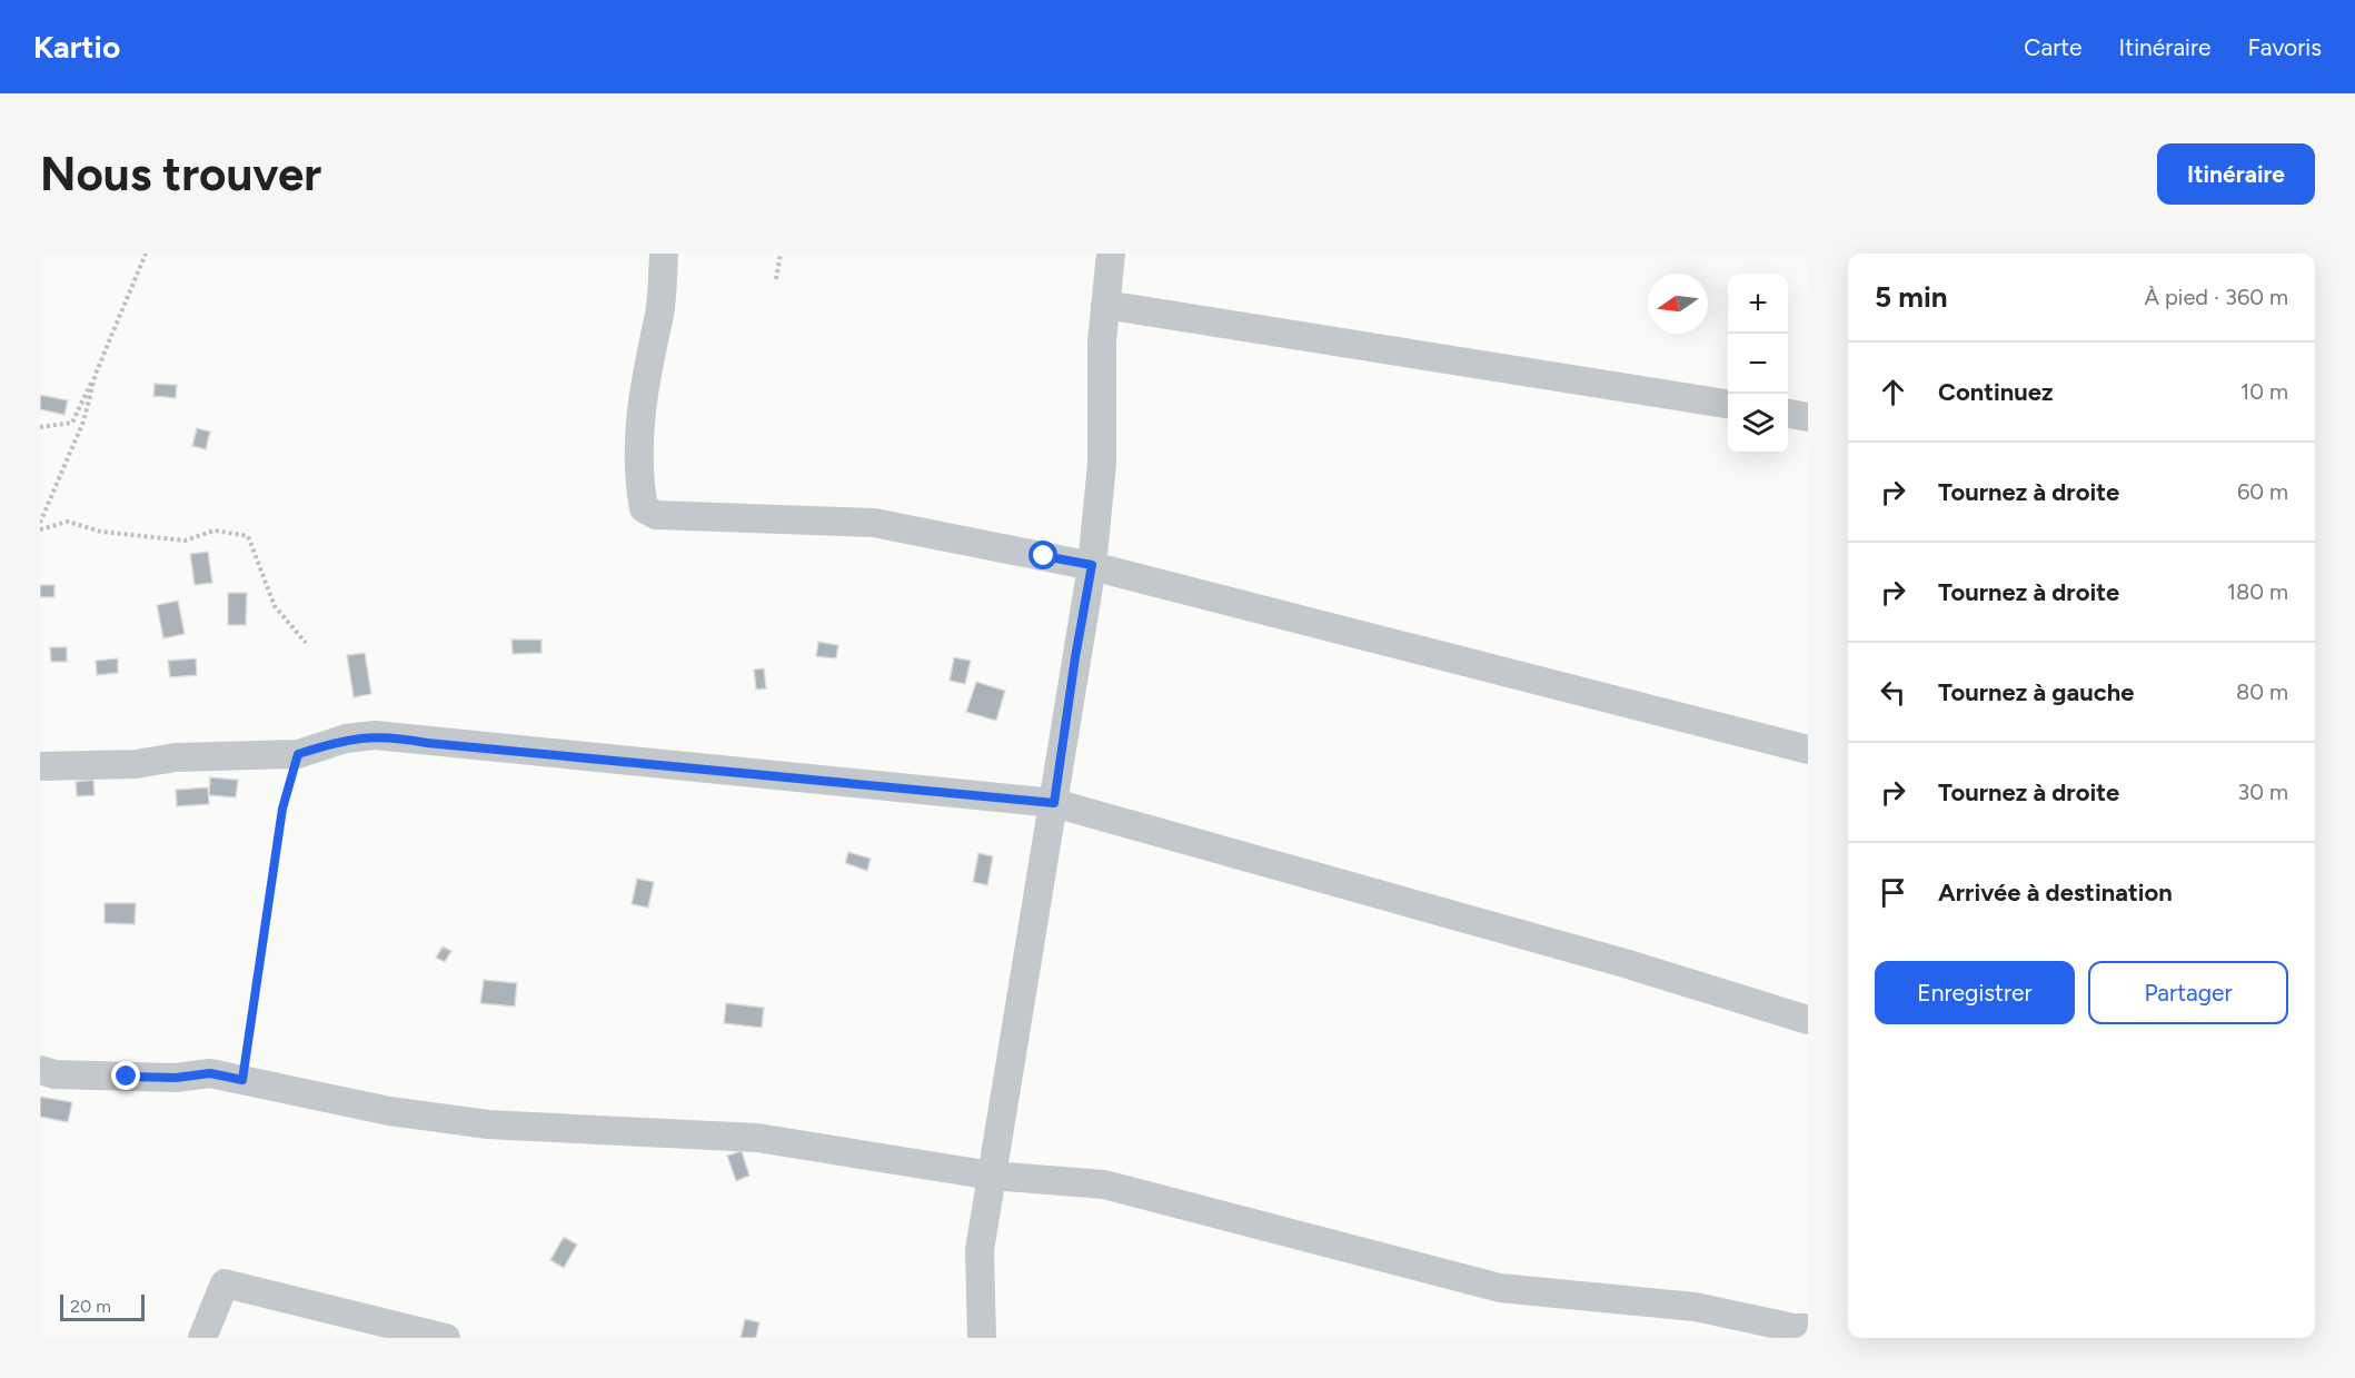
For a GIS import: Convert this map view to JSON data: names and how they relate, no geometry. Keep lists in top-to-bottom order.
{
  "scale_bar": "20 m",
  "north": "left",
  "page": {
    "header": "Kartio",
    "nav": ["Carte", "Itinéraire", "Favoris"],
    "buttons": [
      "Itinéraire",
      ["Enregistrer", "Partager"]
    ],
    "title": "Nous trouver",
    "heading": ["5 min", "À pied · 360 m"],
    "map_buttons": ["+", "−"],
    "list": [
      ["Continuez", "10 m"],
      ["Tournez à droite", "60 m"],
      ["Tournez à droite", "180 m"],
      ["Tournez à gauche", "80 m"],
      ["Tournez à droite", "30 m"],
      "Arrivée à destination"
    ],
    "scale": "20 m"
  }
}
